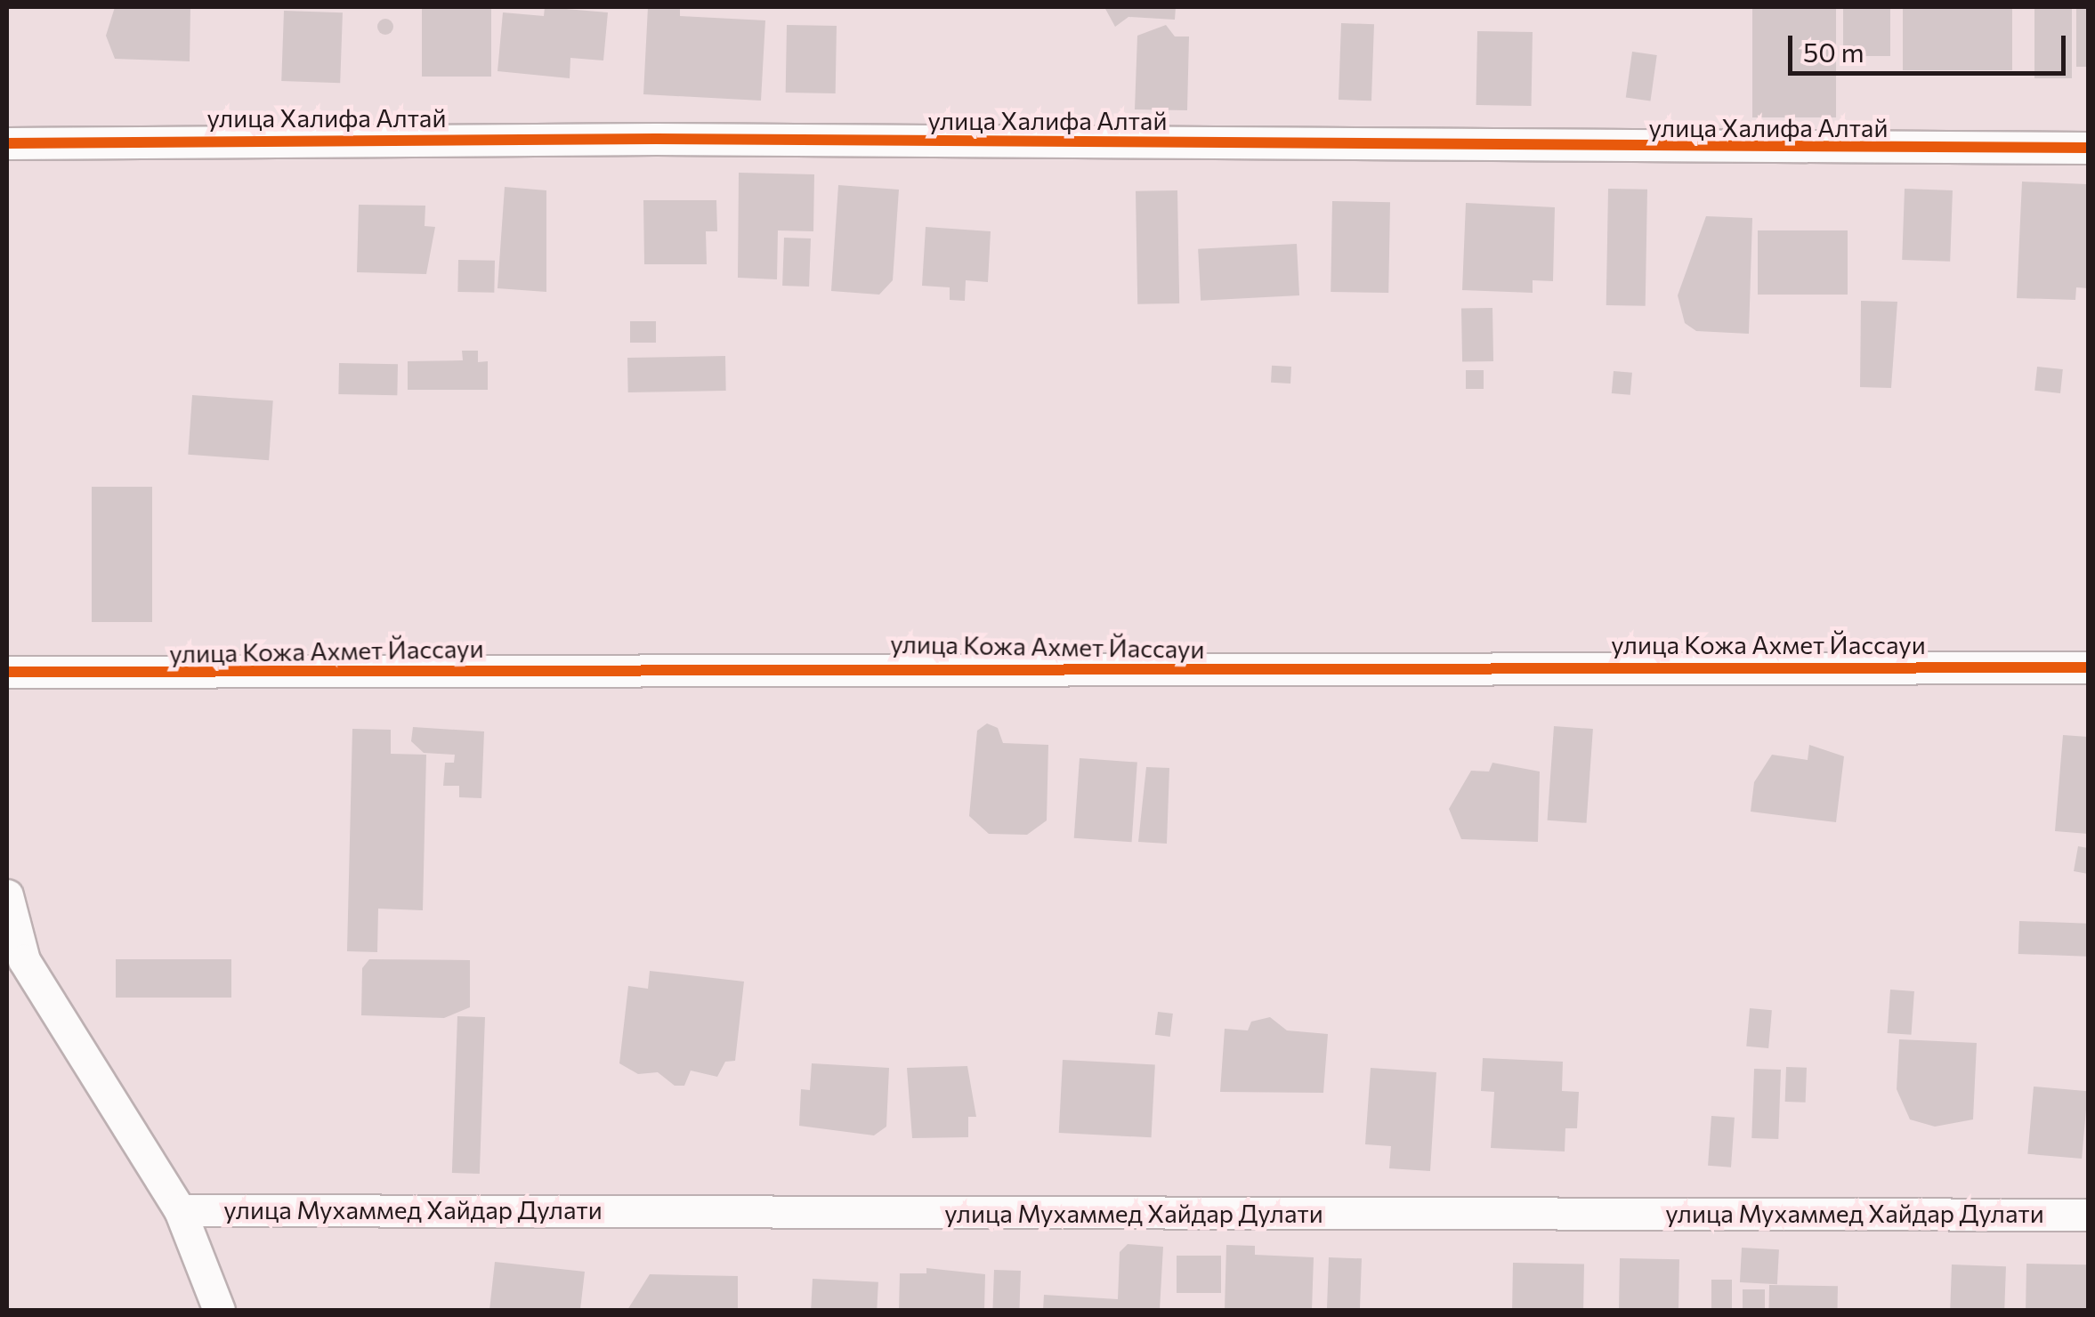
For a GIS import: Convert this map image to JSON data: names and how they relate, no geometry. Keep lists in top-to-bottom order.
{
  "streets": {
    "street": ["улица Халифа Алтай", "улица Кожа Ахмет Йассауи", "улица Мухаммед Хайдар Дулати"]
  },
  "scale_bar": "50 m"
}
